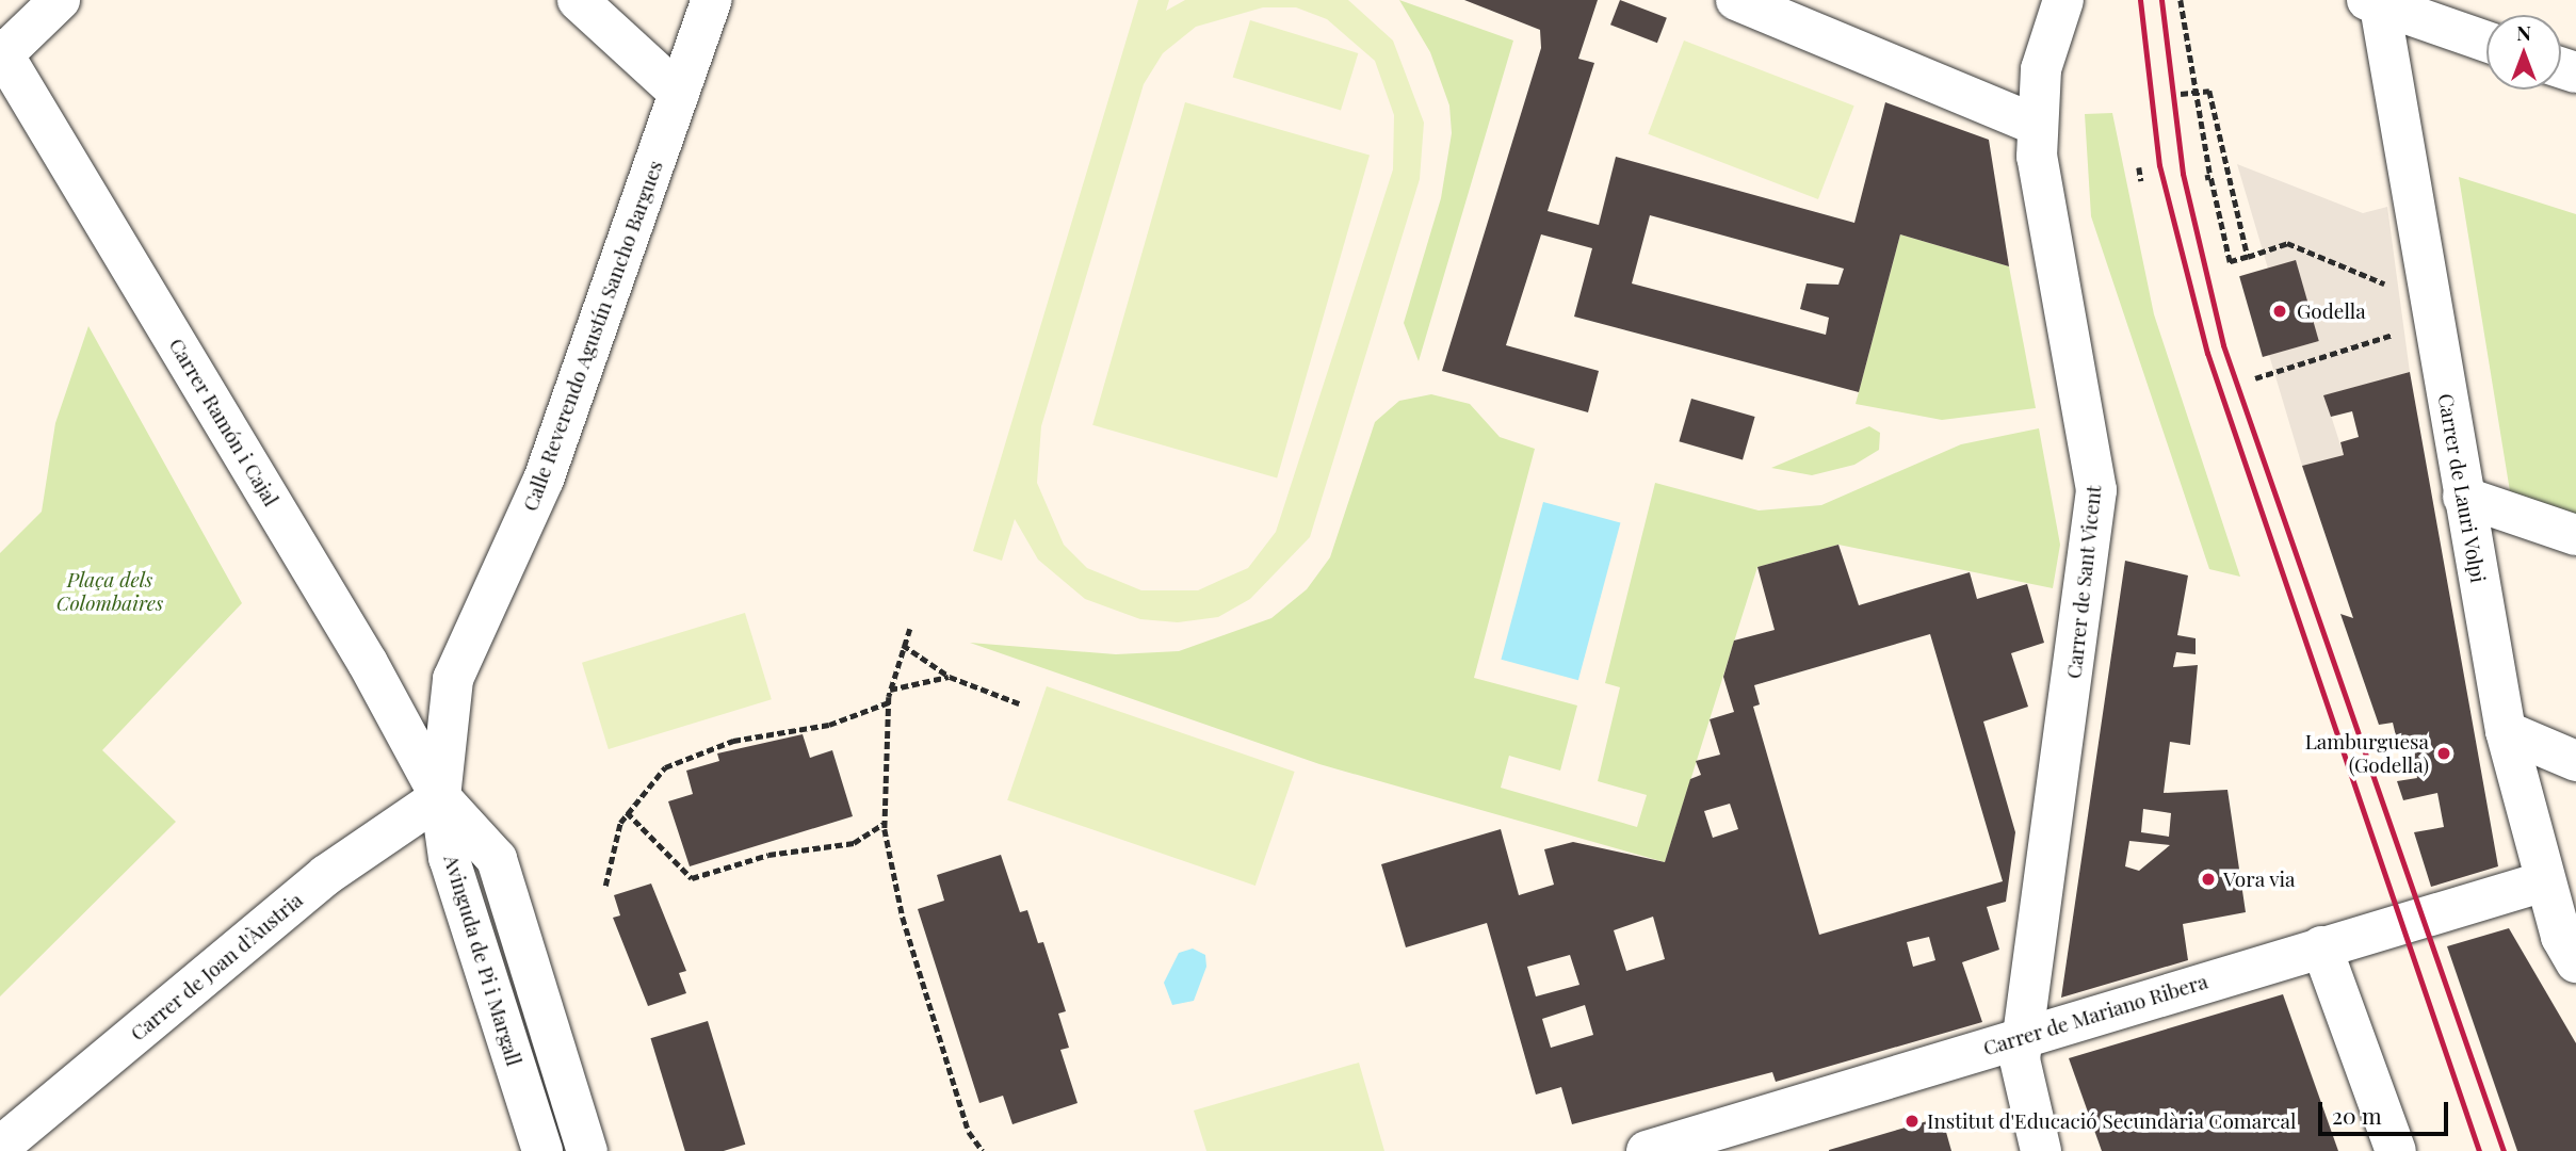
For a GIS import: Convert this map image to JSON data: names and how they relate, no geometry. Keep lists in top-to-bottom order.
{
  "streets": {
    "street": [
      "Calle Reverendo Agustín Sancho Bargues",
      "Carrer Ramón i Cajal",
      "Carrer de Lauri Volpi",
      "Carrer de Sant Vicent",
      "Avinguda de Pi i Margall",
      "Carrer de Joan d'Àustria",
      "Carrer de Mariano Ribera"
    ]
  },
  "crossings": [
    ["Calle Reverendo Agustín Sancho Bargues", "Carrer Ramón i Cajal"],
    ["Calle Reverendo Agustín Sancho Bargues", "Avinguda de Pi i Margall"],
    ["Calle Reverendo Agustín Sancho Bargues", "Carrer de Joan d'Àustria"],
    ["Carrer Ramón i Cajal", "Avinguda de Pi i Margall"],
    ["Carrer Ramón i Cajal", "Carrer de Joan d'Àustria"],
    ["Carrer de Lauri Volpi", "Carrer de Mariano Ribera"],
    ["Carrer de Sant Vicent", "Carrer de Mariano Ribera"],
    ["Avinguda de Pi i Margall", "Carrer de Joan d'Àustria"]
  ],
  "parks": ["Plaça dels Colombaires"],
  "places": [
    "Godella",
    "Lamburguesa (Godella)",
    "Vora via",
    "Institut d'Educació Secundària Comarcal"
  ],
  "scale_bar": "20 m",
  "north": "top"
}
